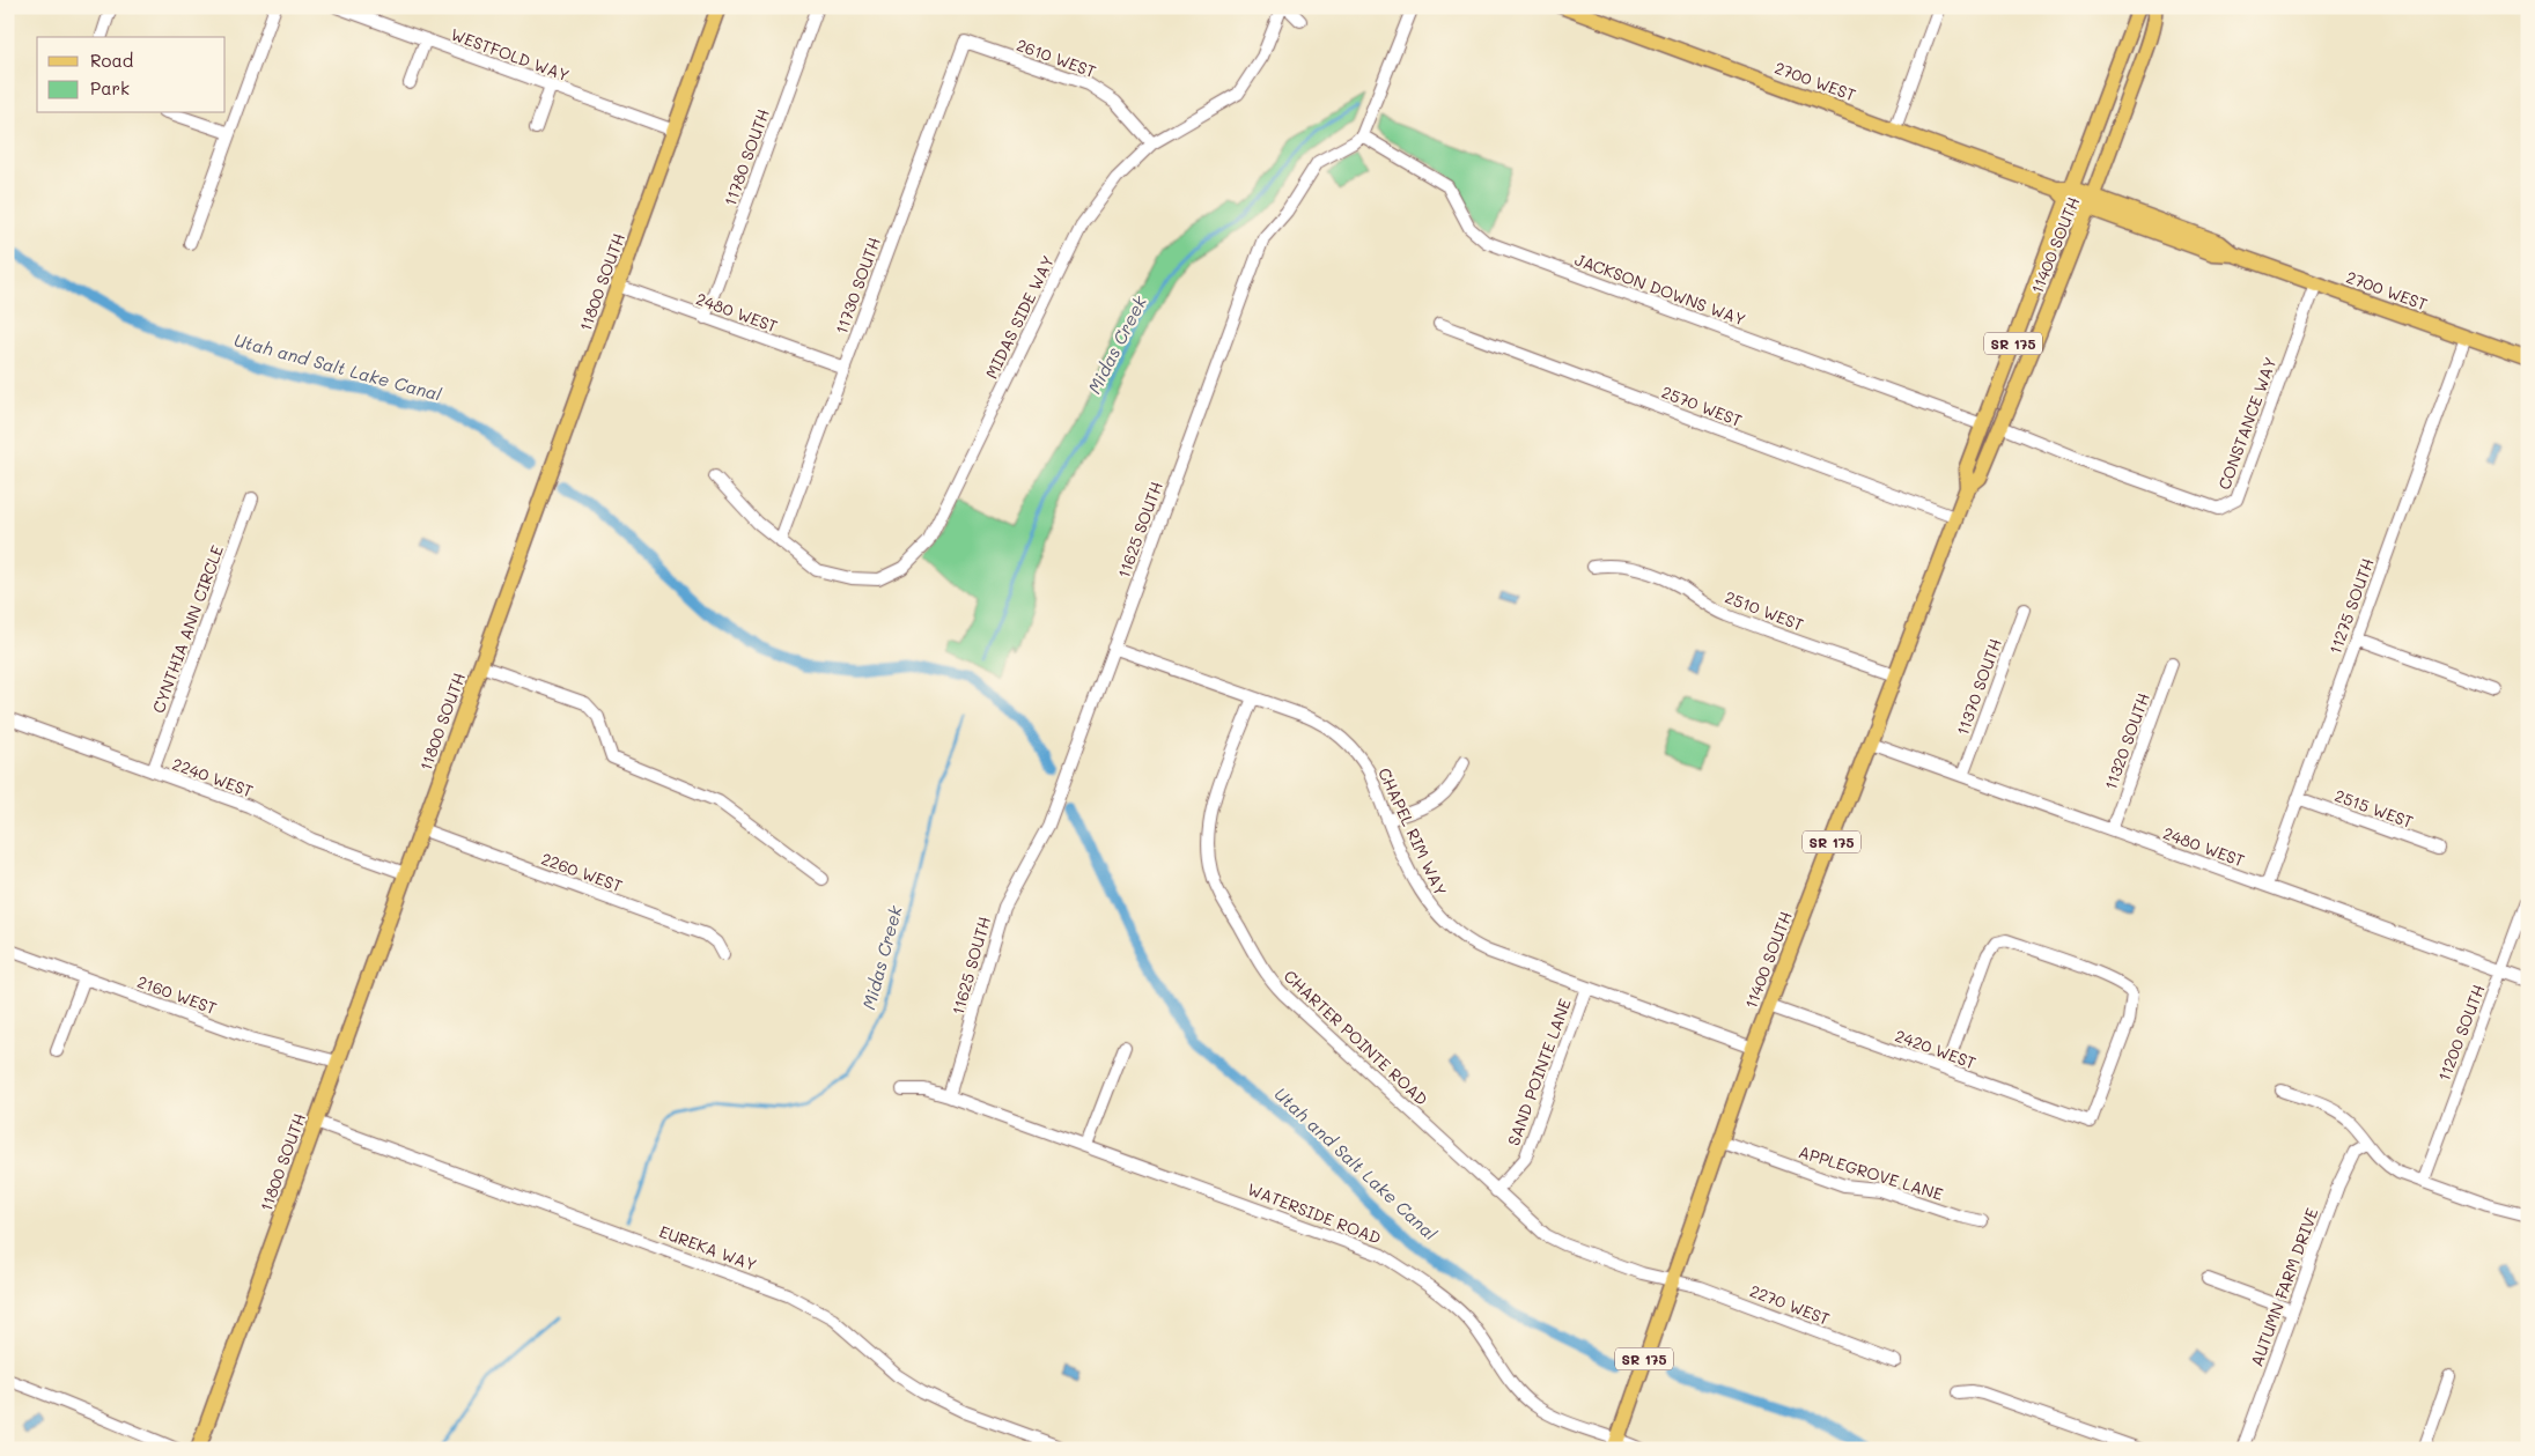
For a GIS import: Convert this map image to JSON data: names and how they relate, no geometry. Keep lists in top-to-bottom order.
{
  "streets": {
    "main road": [
      "2700 WEST",
      "11400 SOUTH",
      "11800 SOUTH",
      "SR 175"
    ],
    "street": [
      "WESTFOLD WAY",
      "2610 WEST",
      "11780 SOUTH",
      "11730 SOUTH",
      "JACKSON DOWNS WAY",
      "2480 WEST",
      "MIDAS SIDE WAY",
      "2570 WEST",
      "CONSTANCE WAY",
      "11625 SOUTH",
      "11275 SOUTH",
      "2510 WEST",
      "CYNTHIA ANN CIRCLE",
      "11370 SOUTH",
      "11320 SOUTH",
      "2240 WEST",
      "2515 WEST",
      "CHAPEL RIM WAY",
      "2260 WEST",
      "2160 WEST",
      "11200 SOUTH",
      "CHARTER POINTE ROAD",
      "2420 WEST",
      "SAND POINTE LANE",
      "APPLEGROVE LANE",
      "WATERSIDE ROAD",
      "EUREKA WAY",
      "AUTUMN FARM DRIVE",
      "2270 WEST"
    ]
  },
  "crossings": [
    ["WESTFOLD WAY", "11800 SOUTH"],
    ["2610 WEST", "11730 SOUTH"],
    ["2610 WEST", "MIDAS SIDE WAY"],
    ["2700 WEST", "11400 SOUTH"],
    ["2700 WEST", "CONSTANCE WAY"],
    ["2700 WEST", "11275 SOUTH"],
    ["11780 SOUTH", "2480 WEST"],
    ["11400 SOUTH", "JACKSON DOWNS WAY"],
    ["11400 SOUTH", "2480 WEST"],
    ["11400 SOUTH", "2570 WEST"],
    ["11400 SOUTH", "CONSTANCE WAY"],
    ["11400 SOUTH", "2510 WEST"],
    ["11400 SOUTH", "CHAPEL RIM WAY"],
    ["11400 SOUTH", "CHARTER POINTE ROAD"],
    ["11400 SOUTH", "2420 WEST"],
    ["11400 SOUTH", "APPLEGROVE LANE"],
    ["11400 SOUTH", "WATERSIDE ROAD"],
    ["11400 SOUTH", "2270 WEST"],
    ["11800 SOUTH", "2480 WEST"],
    ["11800 SOUTH", "2240 WEST"],
    ["11800 SOUTH", "2260 WEST"],
    ["11800 SOUTH", "2160 WEST"],
    ["11800 SOUTH", "EUREKA WAY"],
    ["11730 SOUTH", "2480 WEST"],
    ["11730 SOUTH", "MIDAS SIDE WAY"],
    ["JACKSON DOWNS WAY", "11625 SOUTH"],
    ["2480 WEST", "11275 SOUTH"],
    ["2480 WEST", "11370 SOUTH"],
    ["2480 WEST", "11320 SOUTH"],
    ["2480 WEST", "11200 SOUTH"],
    ["11625 SOUTH", "CHAPEL RIM WAY"],
    ["11625 SOUTH", "WATERSIDE ROAD"],
    ["11275 SOUTH", "2515 WEST"],
    ["CYNTHIA ANN CIRCLE", "2240 WEST"],
    ["CHAPEL RIM WAY", "CHARTER POINTE ROAD"],
    ["CHAPEL RIM WAY", "SAND POINTE LANE"],
    ["CHARTER POINTE ROAD", "SAND POINTE LANE"],
    ["CHARTER POINTE ROAD", "2270 WEST"]
  ],
  "water": ["Midas Creek", "Utah and Salt Lake Canal"],
  "legend": ["Road", "Park"]
}
